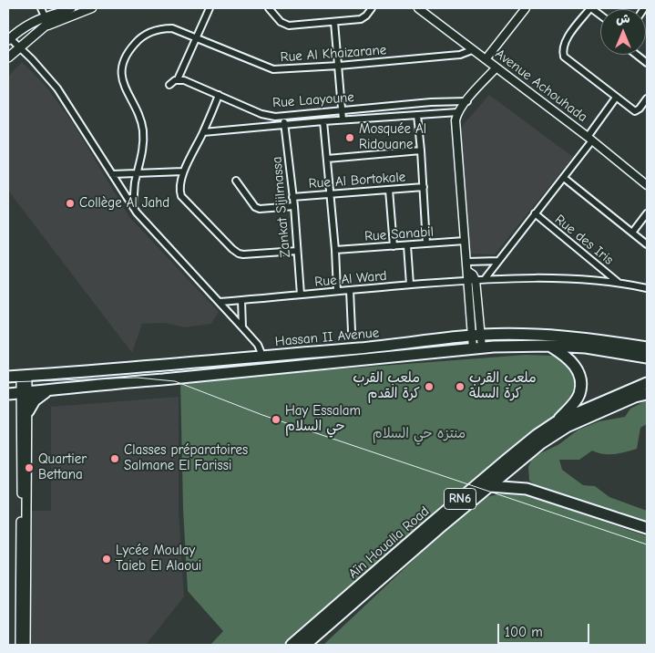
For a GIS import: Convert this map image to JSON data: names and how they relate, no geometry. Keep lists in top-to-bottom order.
{
  "streets": {
    "highway": ["Hassan II Avenue", "RN6", "Aïn Houalla Road"],
    "street": [
      "Rue Al Khaizarane",
      "Avenue Achouhada",
      "Rue Laayoune",
      "Rue Al Bortokale",
      "Zankat Sijilmassa",
      "Rue Sanabil",
      "Rue des Iris",
      "Rue Al Ward"
    ]
  },
  "crossings": [
    ["Rue Al Khaizarane", "Avenue Achouhada"],
    ["Rue Laayoune", "Zankat Sijilmassa"],
    ["Rue Al Bortokale", "Zankat Sijilmassa"],
    ["Zankat Sijilmassa", "Rue Al Ward"],
    ["Rue des Iris", "Rue Al Ward"]
  ],
  "parks": ["منتزه حي السلام"],
  "places": [
    "Mosquée Al Ridouane",
    "Collège Al Jahd",
    "ملعب القرب كرة القدم",
    "ملعب القرب كرة السلة",
    "Hay Essalam حي السلام",
    "Classes préparatoires Salmane El Farissi",
    "Quartier Bettana",
    "Lycée Moulay Taieb El Alaoui"
  ],
  "scale_bar": "100 m",
  "north": "top"
}
